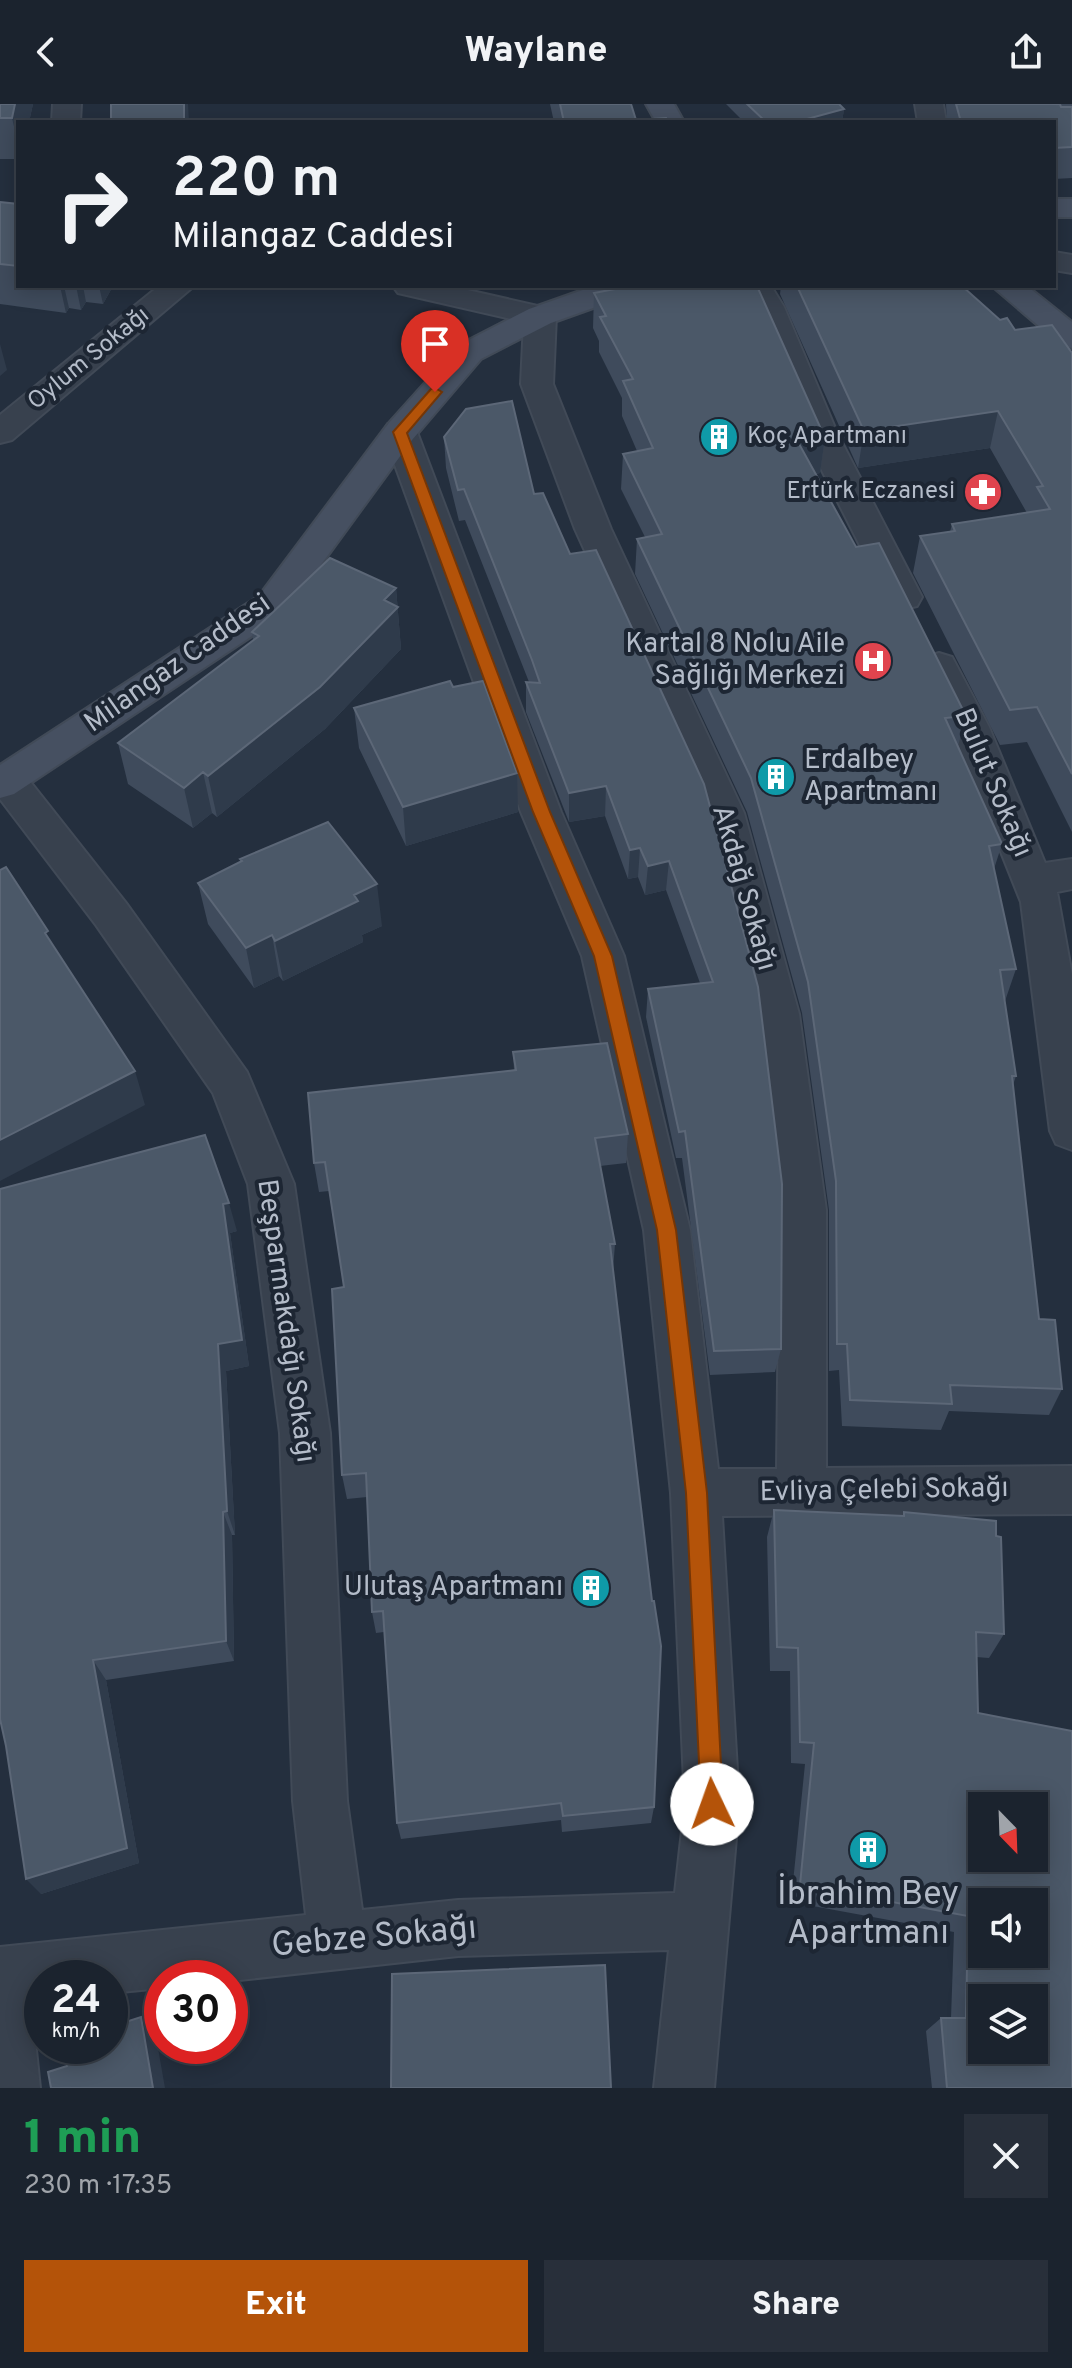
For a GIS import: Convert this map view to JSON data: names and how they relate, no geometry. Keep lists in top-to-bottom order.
{
  "streets": {
    "street": [
      "Oylum Sokağı",
      "Milangaz Caddesi",
      "Bulut Sokağı",
      "Akdağ Sokağı",
      "Beşparmakdağı Sokağı",
      "Evliya Çelebi Sokağı",
      "Gebze Sokağı"
    ]
  },
  "crossings": [
    ["Milangaz Caddesi", "Akdağ Sokağı"],
    ["Milangaz Caddesi", "Beşparmakdağı Sokağı"],
    ["Akdağ Sokağı", "Evliya Çelebi Sokağı"],
    ["Beşparmakdağı Sokağı", "Gebze Sokağı"]
  ],
  "places": {
    "building": [
      "Koç Apartmanı",
      "Erdalbey Apartmanı",
      "Ulutaş Apartmanı",
      "İbrahim Bey Apartmanı"
    ],
    "pharmacy": ["Ertürk Eczanesi"],
    "hospital": ["Kartal 8 Nolu Aile Sağlığı Merkezi"]
  },
  "north": "bottom right",
  "page": {
    "header": "Waylane",
    "turn": ["220 m", "Milangaz Caddesi"],
    "speed": "24 km/h",
    "limit": "30",
    "heading": ["1 min", "230 m · 17:35"],
    "buttons": ["Exit", "Share"]
  }
}
